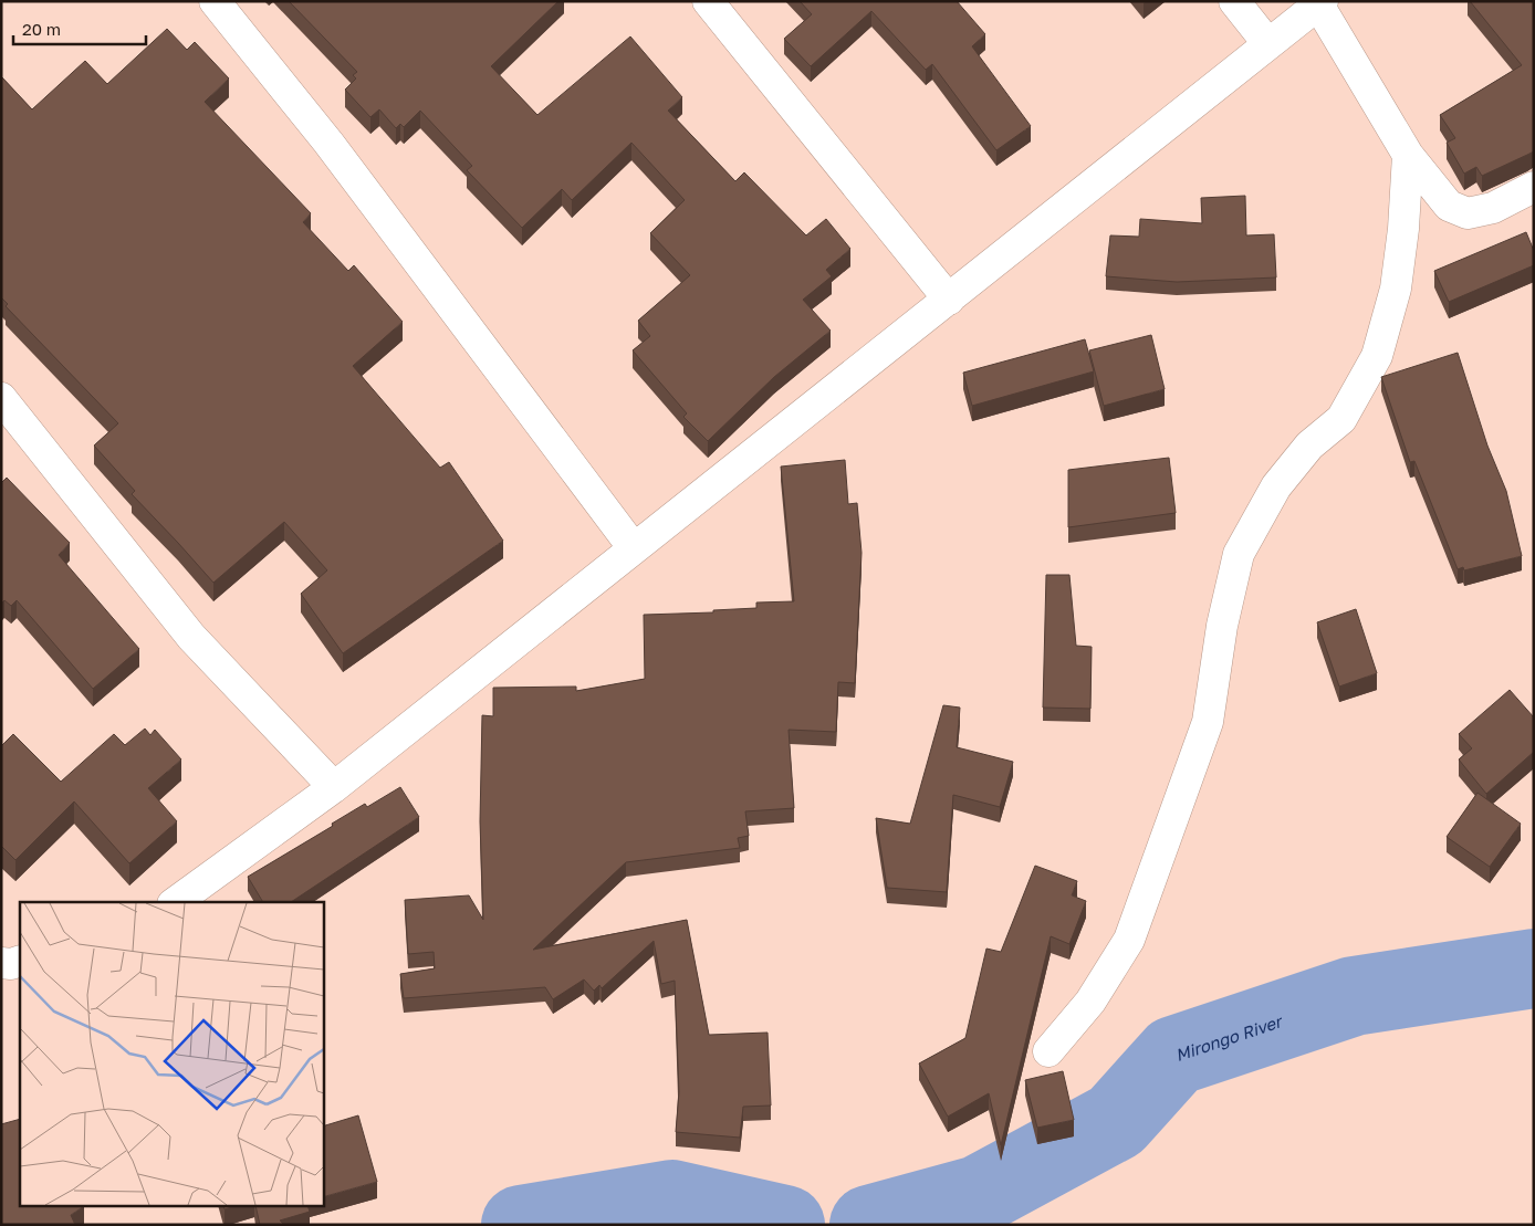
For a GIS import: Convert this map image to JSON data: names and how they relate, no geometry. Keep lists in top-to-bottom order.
{
  "water": ["Mirongo River"],
  "scale_bar": "20 m"
}
